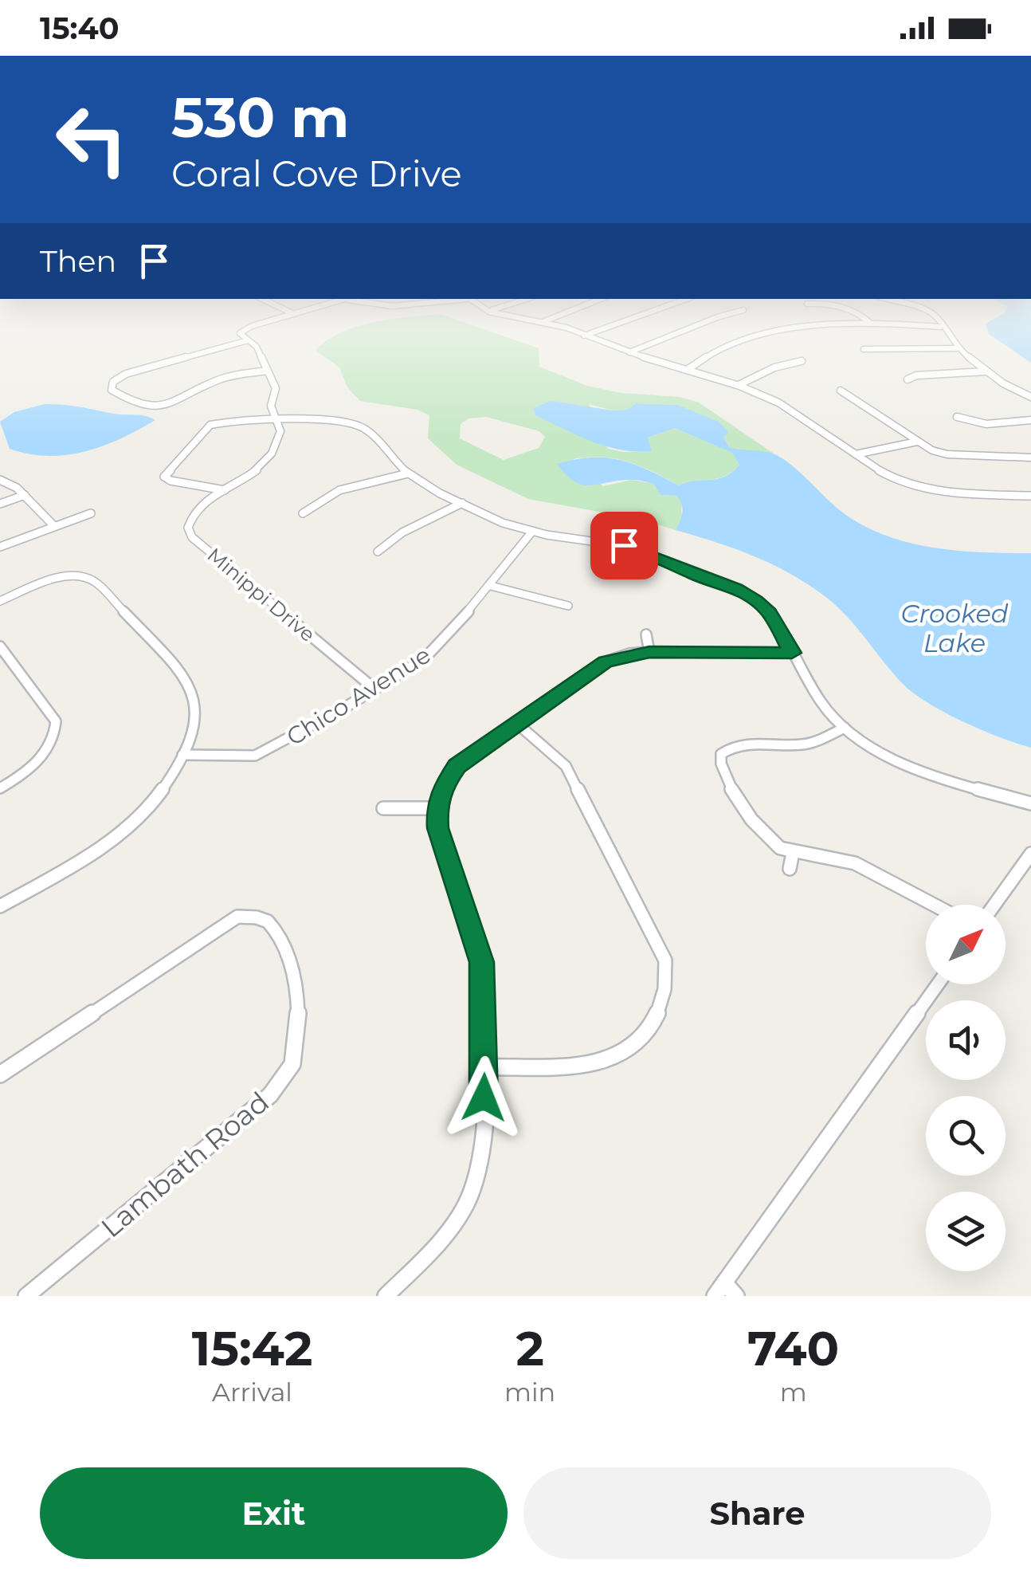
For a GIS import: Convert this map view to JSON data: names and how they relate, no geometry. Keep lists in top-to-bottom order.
{
  "streets": {
    "street": ["Minippi Drive", "Chico Avenue", "Lambath Road"]
  },
  "crossings": [
    ["Minippi Drive", "Chico Avenue"]
  ],
  "water": ["Crooked Lake"],
  "north": "top right",
  "page": {
    "status": "15:40",
    "turn": ["530 m", "Coral Cove Drive"],
    "then": "Then",
    "eta": [
      "15:42",
      "Arrival",
      "2",
      "min",
      "740",
      "m"
    ],
    "buttons": ["Exit", "Share"]
  }
}
